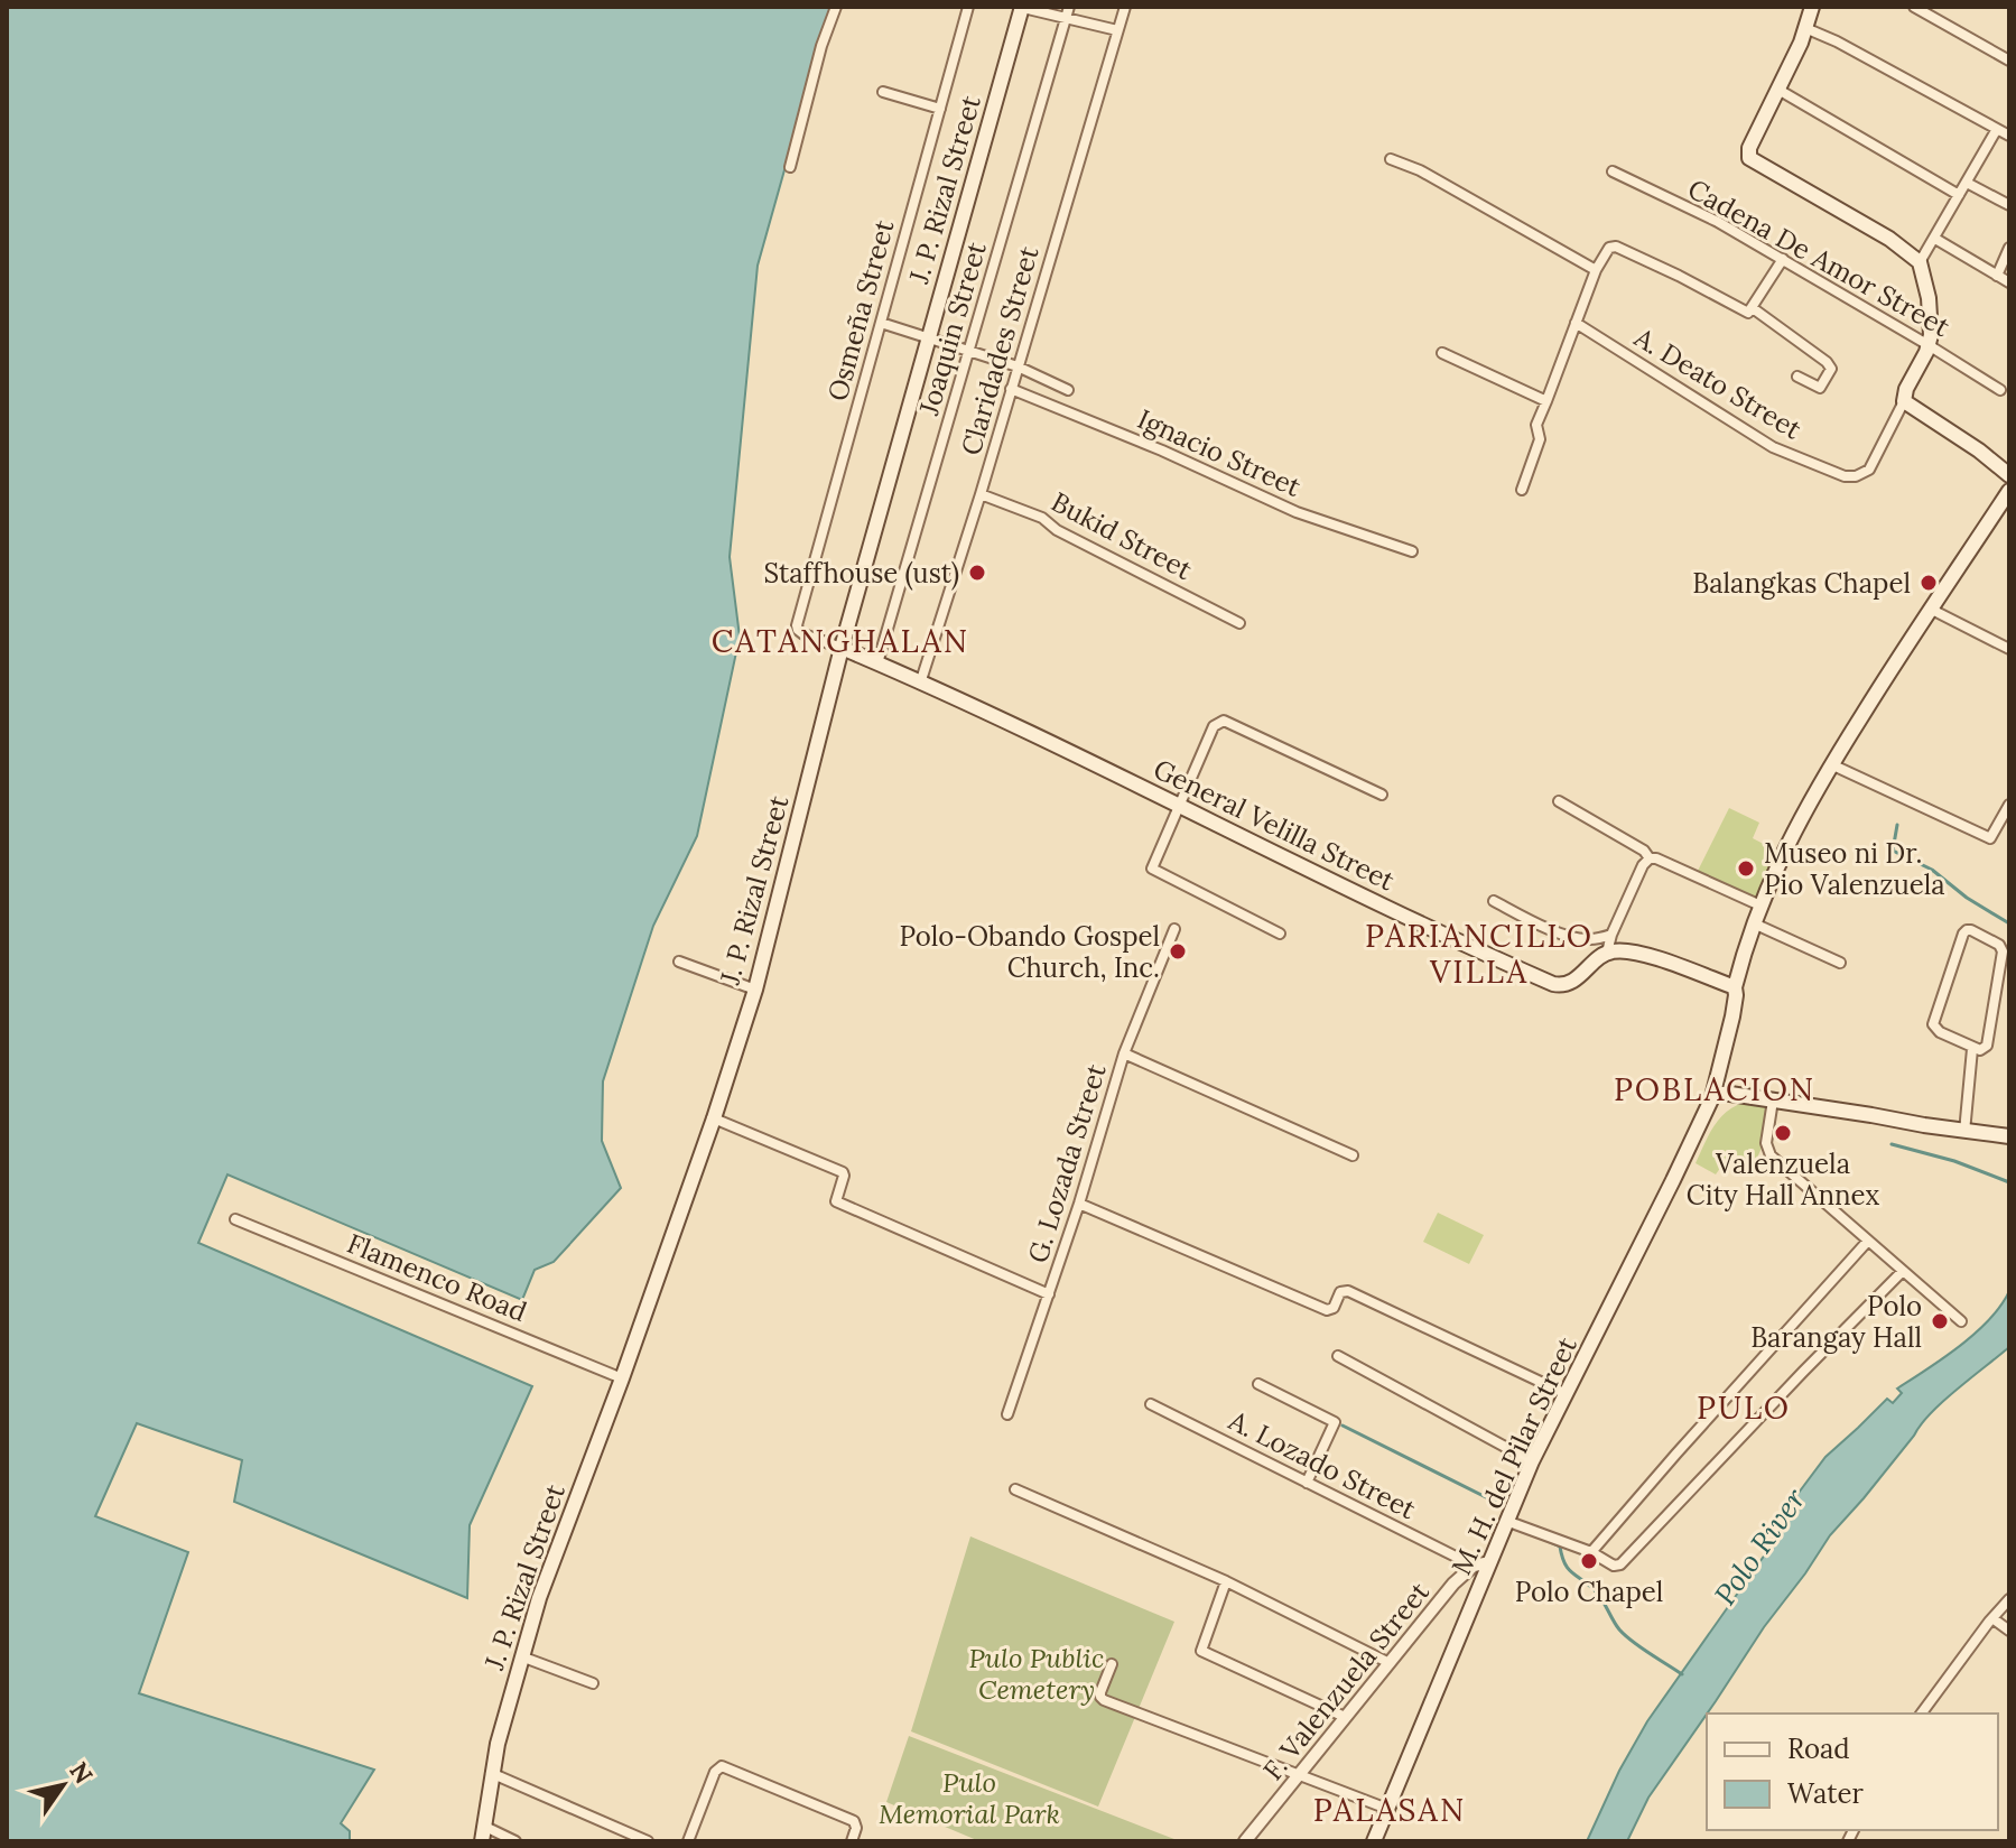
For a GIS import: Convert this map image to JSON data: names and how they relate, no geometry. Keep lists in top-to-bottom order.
{
  "streets": {
    "main road": ["J. P. Rizal Street", "General Velilla Street", "M. H. del Pilar Street"],
    "street": [
      "Cadena De Amor Street",
      "Osmeña Street",
      "Joaquin Street",
      "Claridades Street",
      "A. Deato Street",
      "Ignacio Street",
      "Bukid Street",
      "G. Lozada Street",
      "Flamenco Road",
      "A. Lozado Street",
      "F. Valenzuela Street"
    ]
  },
  "crossings": [
    ["J. P. Rizal Street", "Osmeña Street"],
    ["J. P. Rizal Street", "General Velilla Street"],
    ["J. P. Rizal Street", "Flamenco Road"],
    ["Osmeña Street", "General Velilla Street"],
    ["Joaquin Street", "General Velilla Street"],
    ["Claridades Street", "Ignacio Street"],
    ["Claridades Street", "Bukid Street"],
    ["Claridades Street", "General Velilla Street"],
    ["A. Lozado Street", "F. Valenzuela Street"]
  ],
  "districts": [
    "CATANGHALAN",
    "PARIANCILLO VILLA",
    "POBLACION",
    "PULO",
    "PALASAN"
  ],
  "water": ["Polo River"],
  "parks": ["Pulo Public Cemetery", "Pulo Memorial Park"],
  "places": [
    "Staffhouse (ust)",
    "Balangkas Chapel",
    "Museo ni Dr. Pio Valenzuela",
    "Polo-Obando Gospel Church, Inc.",
    "Valenzuela City Hall Annex",
    "Polo Barangay Hall",
    "Polo Chapel"
  ],
  "legend": ["Road", "Water"],
  "north": "top right"
}
